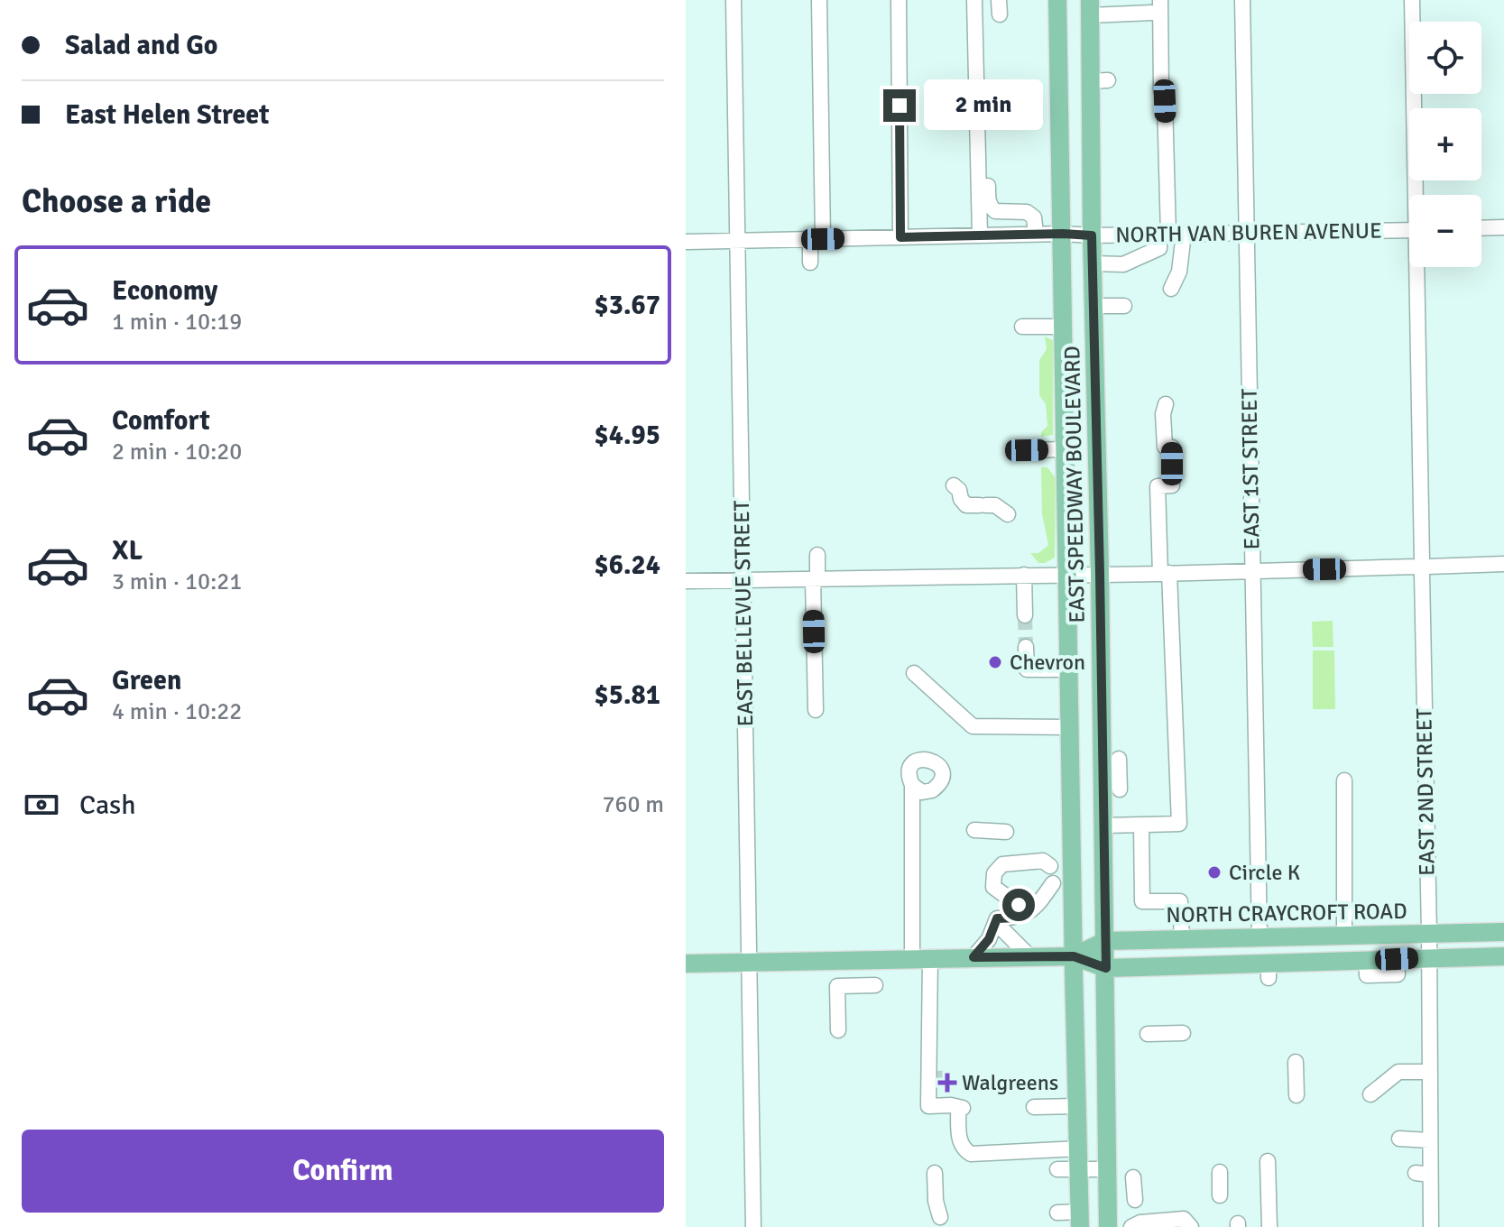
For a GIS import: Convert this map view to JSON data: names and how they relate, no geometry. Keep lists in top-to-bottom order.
{
  "streets": {
    "main road": ["EAST SPEEDWAY BOULEVARD", "NORTH CRAYCROFT ROAD"],
    "street": [
      "NORTH VAN BUREN AVENUE",
      "EAST 1ST STREET",
      "EAST BELLEVUE STREET",
      "EAST 2ND STREET"
    ]
  },
  "crossings": [
    ["NORTH VAN BUREN AVENUE", "EAST 1ST STREET"],
    ["NORTH VAN BUREN AVENUE", "EAST SPEEDWAY BOULEVARD"],
    ["NORTH VAN BUREN AVENUE", "EAST BELLEVUE STREET"],
    ["EAST 1ST STREET", "NORTH CRAYCROFT ROAD"],
    ["EAST SPEEDWAY BOULEVARD", "NORTH CRAYCROFT ROAD"],
    ["EAST BELLEVUE STREET", "NORTH CRAYCROFT ROAD"],
    ["EAST 2ND STREET", "NORTH CRAYCROFT ROAD"]
  ],
  "places": {
    "other": ["Chevron", "Circle K"],
    "health": ["Walgreens"]
  },
  "page": {
    "banner": ["Salad and Go", "East Helen Street"],
    "map_buttons": ["+", "−"],
    "bubble": "2 min",
    "heading": "Choose a ride",
    "list": [
      {
        "name": "Economy",
        "note": "1 min · 10:19",
        "value": "$3.67"
      },
      {
        "name": "Comfort",
        "note": "2 min · 10:20",
        "value": "$4.95"
      },
      {
        "name": "XL",
        "note": "3 min · 10:21",
        "value": "$6.24"
      },
      {
        "name": "Green",
        "note": "4 min · 10:22",
        "value": "$5.81"
      }
    ],
    "pay": ["Cash", "760 m"],
    "buttons": "Confirm"
  }
}
